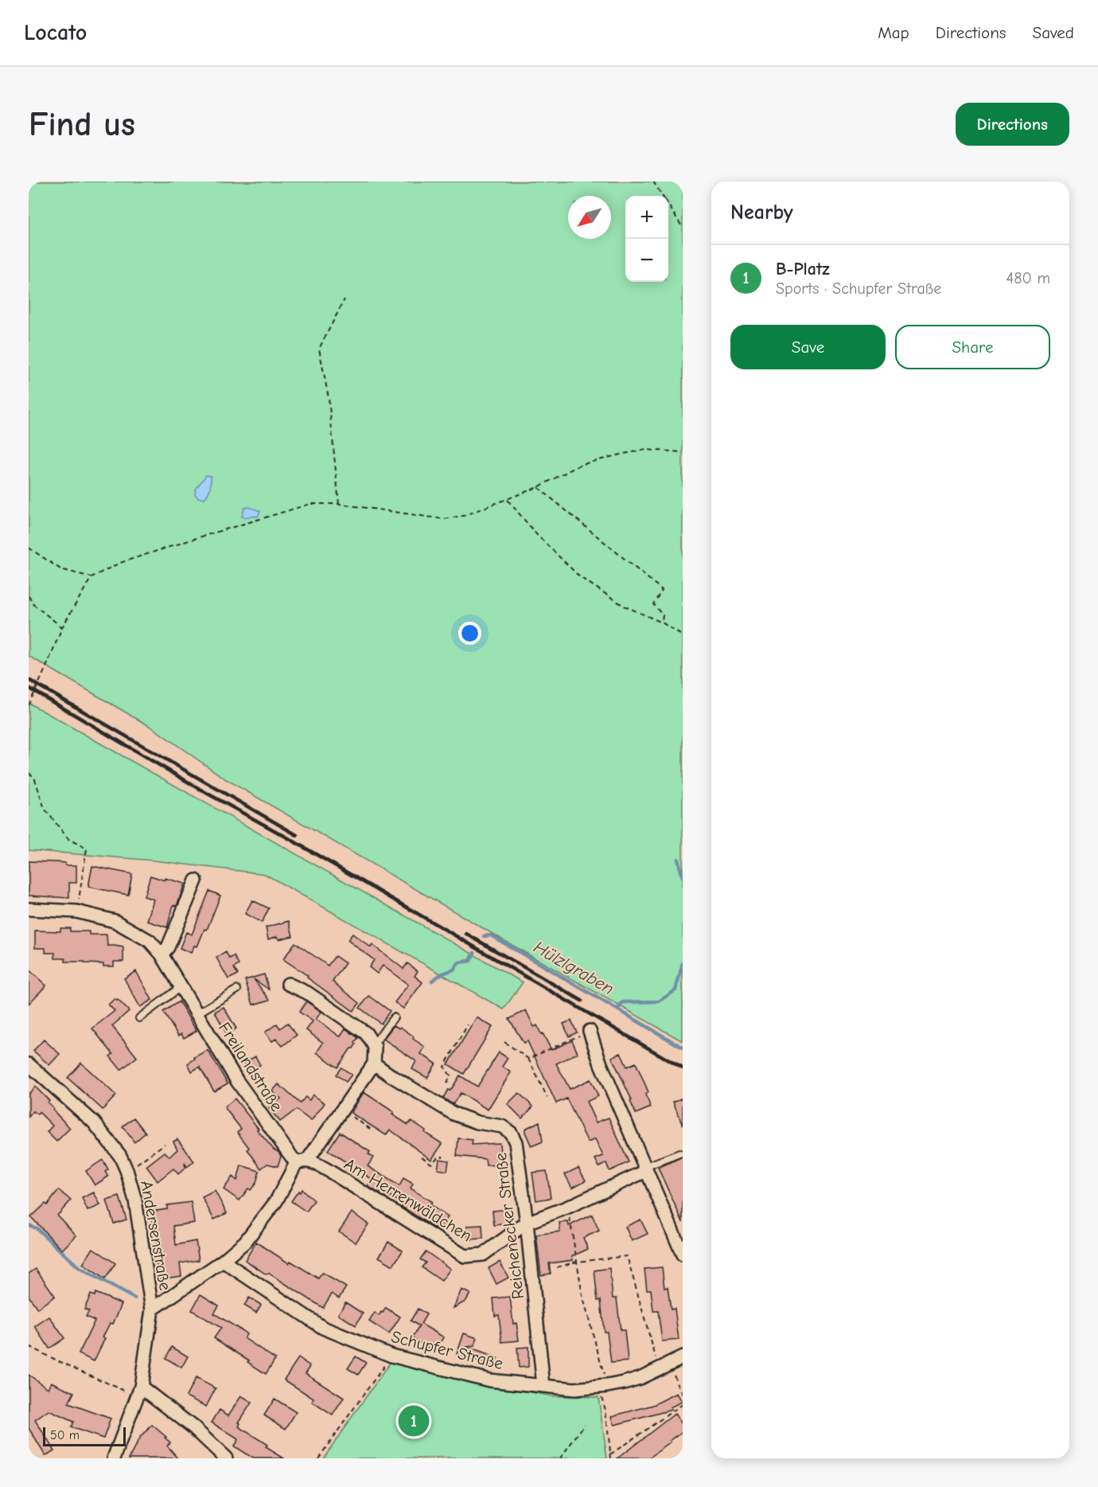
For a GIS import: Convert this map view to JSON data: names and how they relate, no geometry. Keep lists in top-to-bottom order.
{
  "streets": {
    "street": [
      "Freilandstraße",
      "Am Herrenwäldchen",
      "Reichenecker Straße",
      "Andersenstraße",
      "Schupfer Straße"
    ]
  },
  "crossings": [
    ["Freilandstraße", "Am Herrenwäldchen"],
    ["Am Herrenwäldchen", "Reichenecker Straße"],
    ["Reichenecker Straße", "Schupfer Straße"]
  ],
  "water": ["Hülzlgraben"],
  "scale_bar": "50 m",
  "north": "bottom left",
  "page": {
    "header": "Locato",
    "nav": ["Map", "Directions", "Saved"],
    "buttons": [
      "Directions",
      ["Save", "Share"]
    ],
    "title": "Find us",
    "heading": "Nearby",
    "map_buttons": ["+", "−"],
    "list": [
      {
        "mark": "1",
        "name": "B-Platz",
        "note": "Sports · Schupfer Straße",
        "value": "480 m"
      }
    ],
    "pins": "1",
    "scale": "50 m"
  }
}
